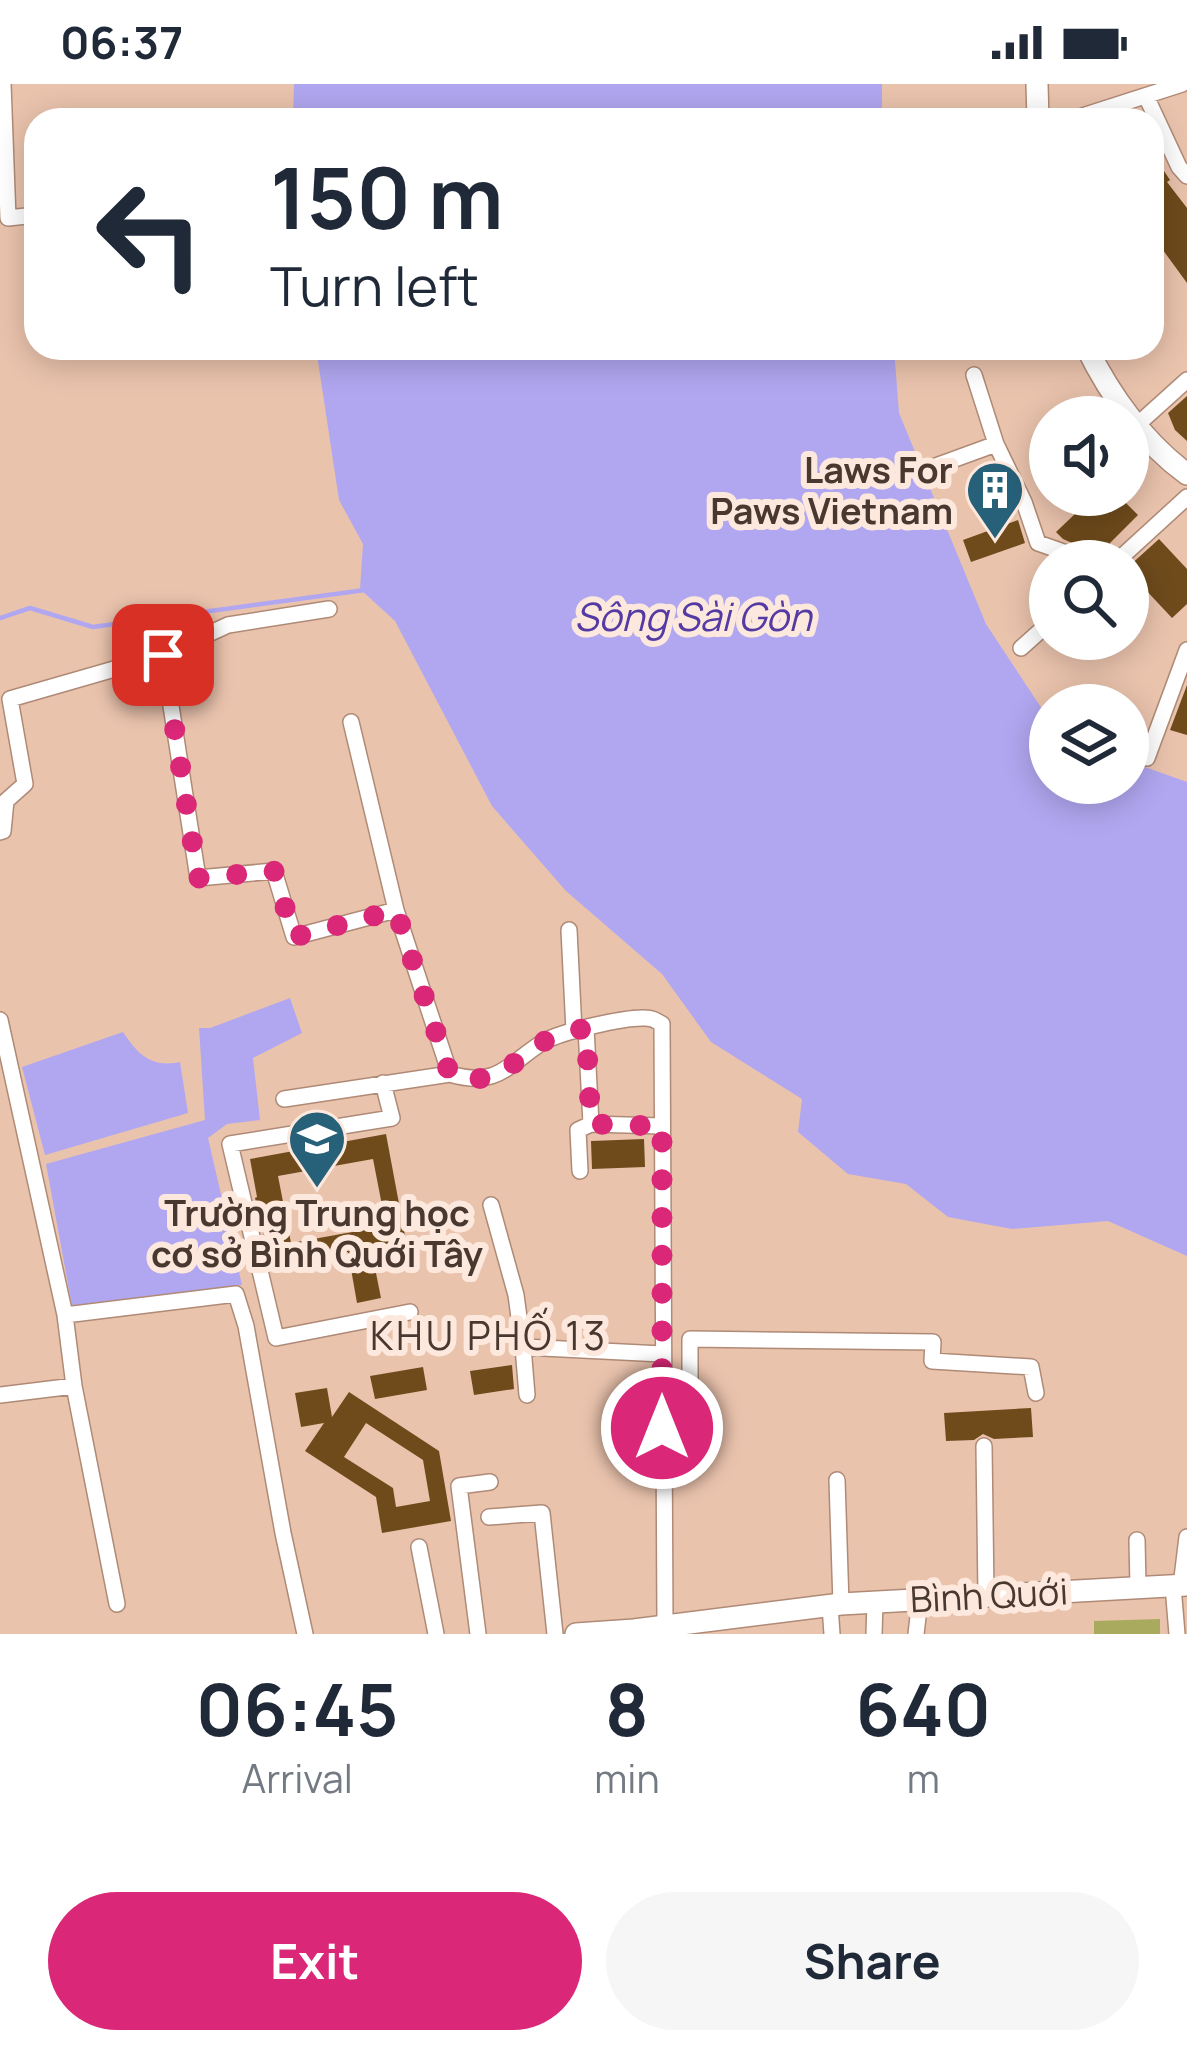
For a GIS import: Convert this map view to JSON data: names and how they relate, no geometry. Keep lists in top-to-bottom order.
{
  "streets": {
    "main road": ["Bình Quới"]
  },
  "districts": ["KHU PHỐ 13"],
  "water": ["Sông Sài Gòn"],
  "places": {
    "building": ["Laws For Paws Vietnam"],
    "school or university": ["Trường Trung học cơ sở Bình Quới Tây"]
  },
  "page": {
    "status": "06:37",
    "turn": ["150 m", "Turn left"],
    "eta": [
      "06:45",
      "Arrival",
      "8",
      "min",
      "640",
      "m"
    ],
    "buttons": ["Exit", "Share"]
  }
}
